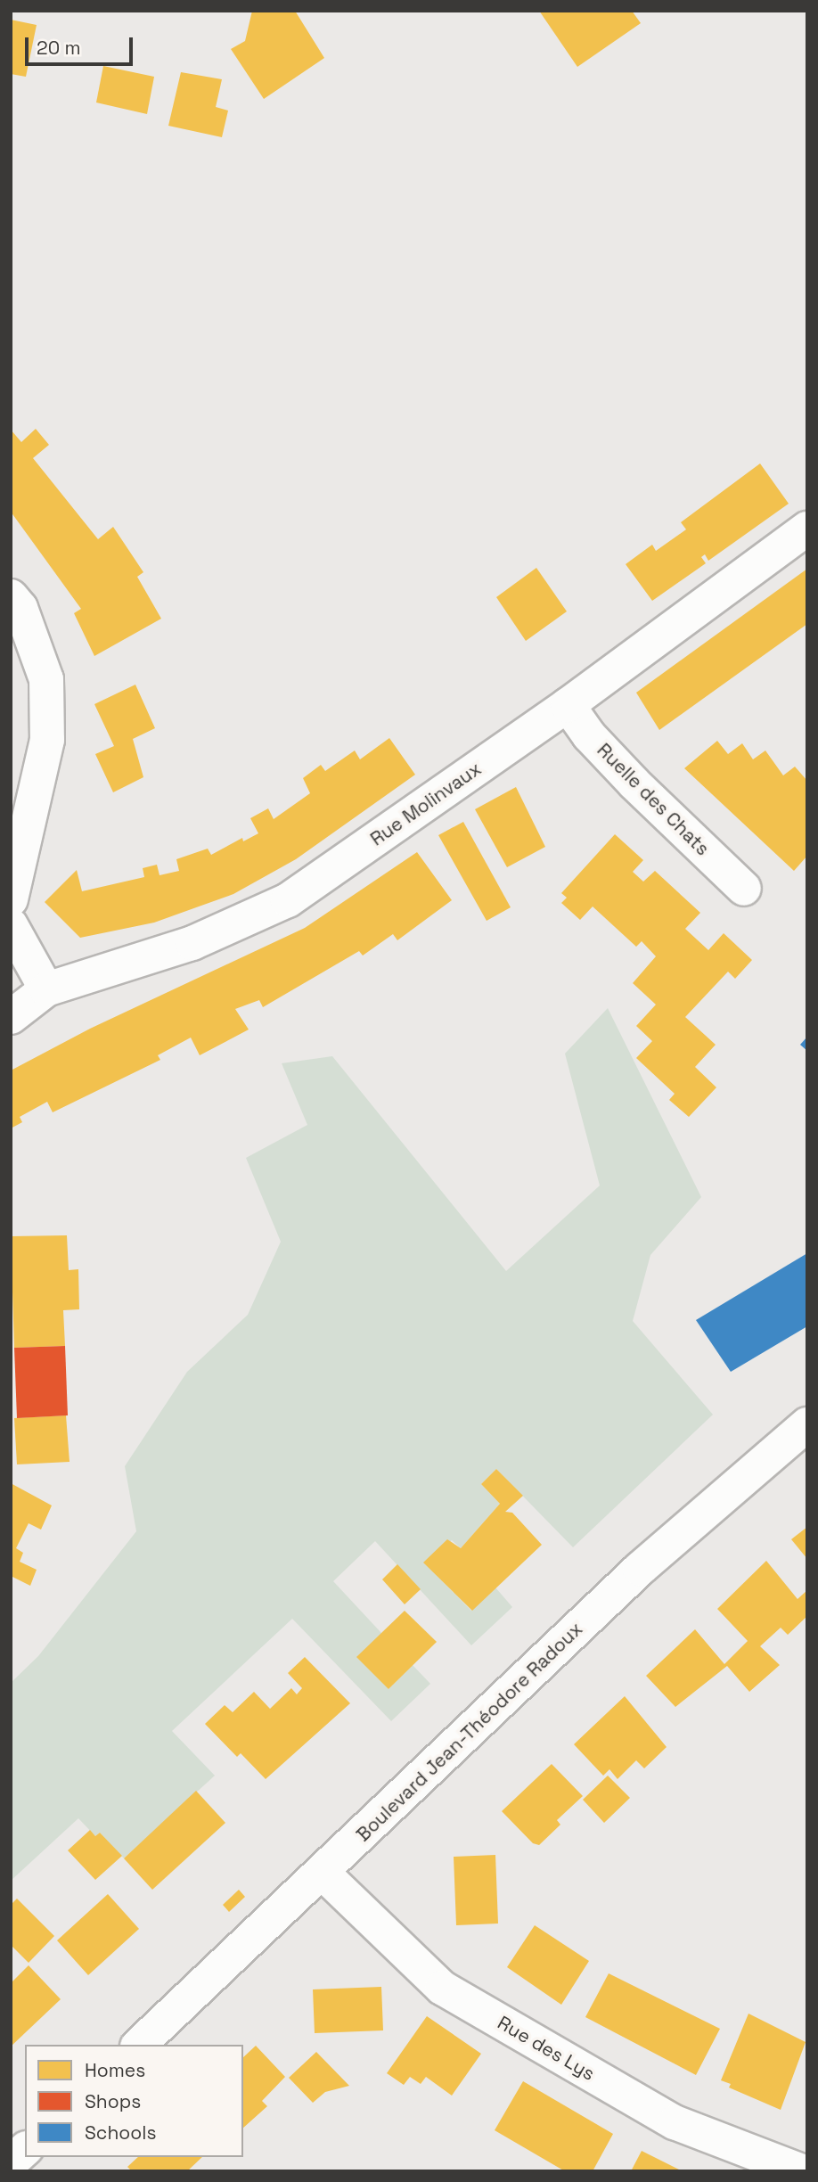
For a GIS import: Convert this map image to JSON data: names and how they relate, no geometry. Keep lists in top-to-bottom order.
{
  "streets": {
    "street": [
      "Ruelle des Chats",
      "Rue Molinvaux",
      "Boulevard Jean-Théodore Radoux",
      "Rue des Lys"
    ]
  },
  "crossings": [
    ["Ruelle des Chats", "Rue Molinvaux"],
    ["Boulevard Jean-Théodore Radoux", "Rue des Lys"]
  ],
  "legend": ["Homes", "Shops", "Schools"],
  "scale_bar": "20 m"
}
